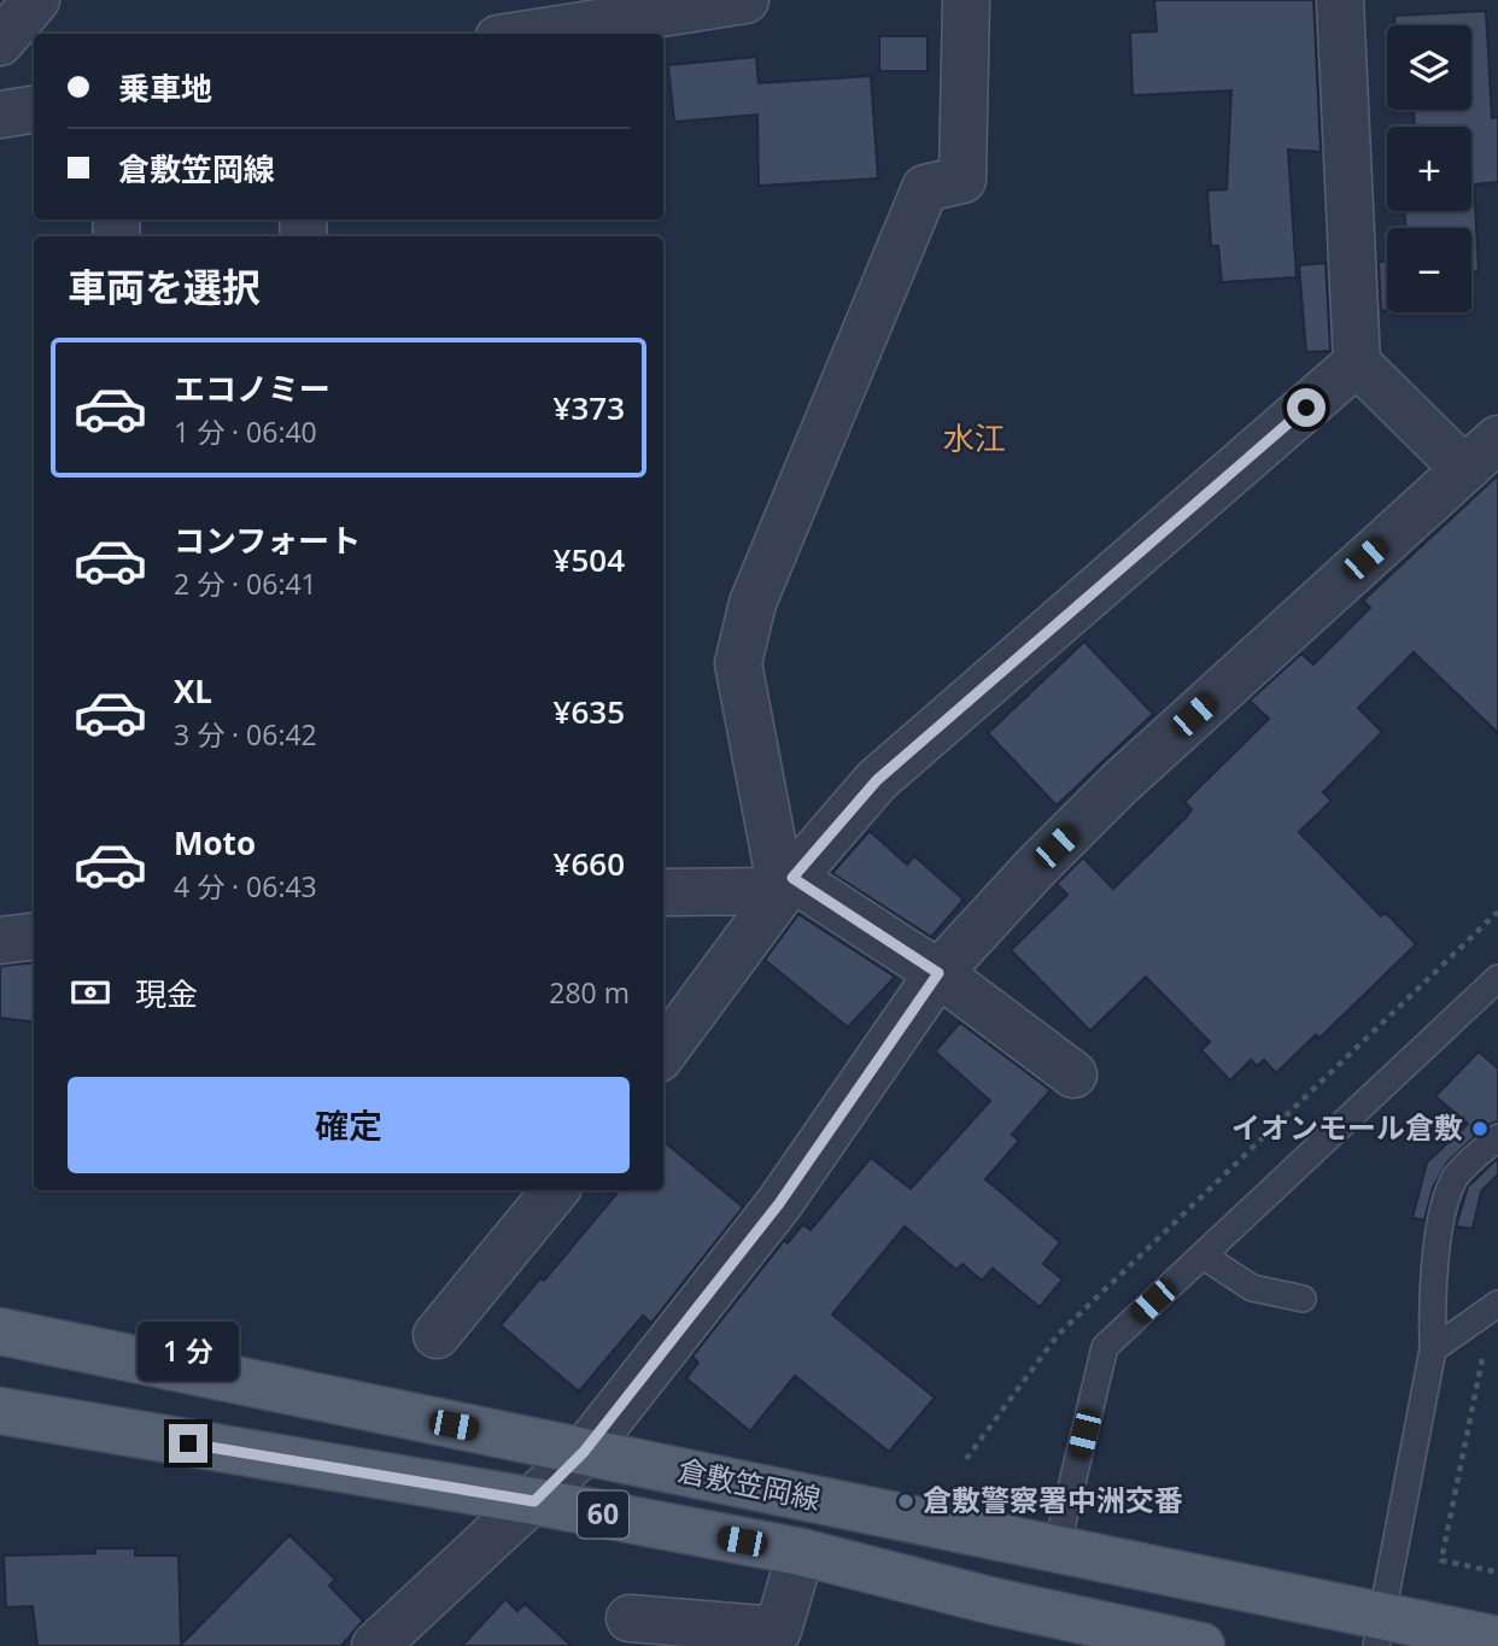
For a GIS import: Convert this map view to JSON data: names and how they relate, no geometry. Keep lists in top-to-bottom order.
{
  "streets": {
    "main road": ["倉敷笠岡線", "60"]
  },
  "districts": ["水江"],
  "places": ["イオンモール倉敷", "倉敷警察署中洲交番"],
  "page": {
    "map_buttons": ["+", "−"],
    "banner": ["乗車地", "倉敷笠岡線"],
    "heading": "車両を選択",
    "list": [
      {
        "name": "エコノミー",
        "note": "1 分 · 06:40",
        "value": "¥373"
      },
      {
        "name": "コンフォート",
        "note": "2 分 · 06:41",
        "value": "¥504"
      },
      {
        "name": "XL",
        "note": "3 分 · 06:42",
        "value": "¥635"
      },
      {
        "name": "Moto",
        "note": "4 分 · 06:43",
        "value": "¥660"
      }
    ],
    "pay": ["現金", "280 m"],
    "buttons": "確定",
    "bubble": "1 分"
  }
}
